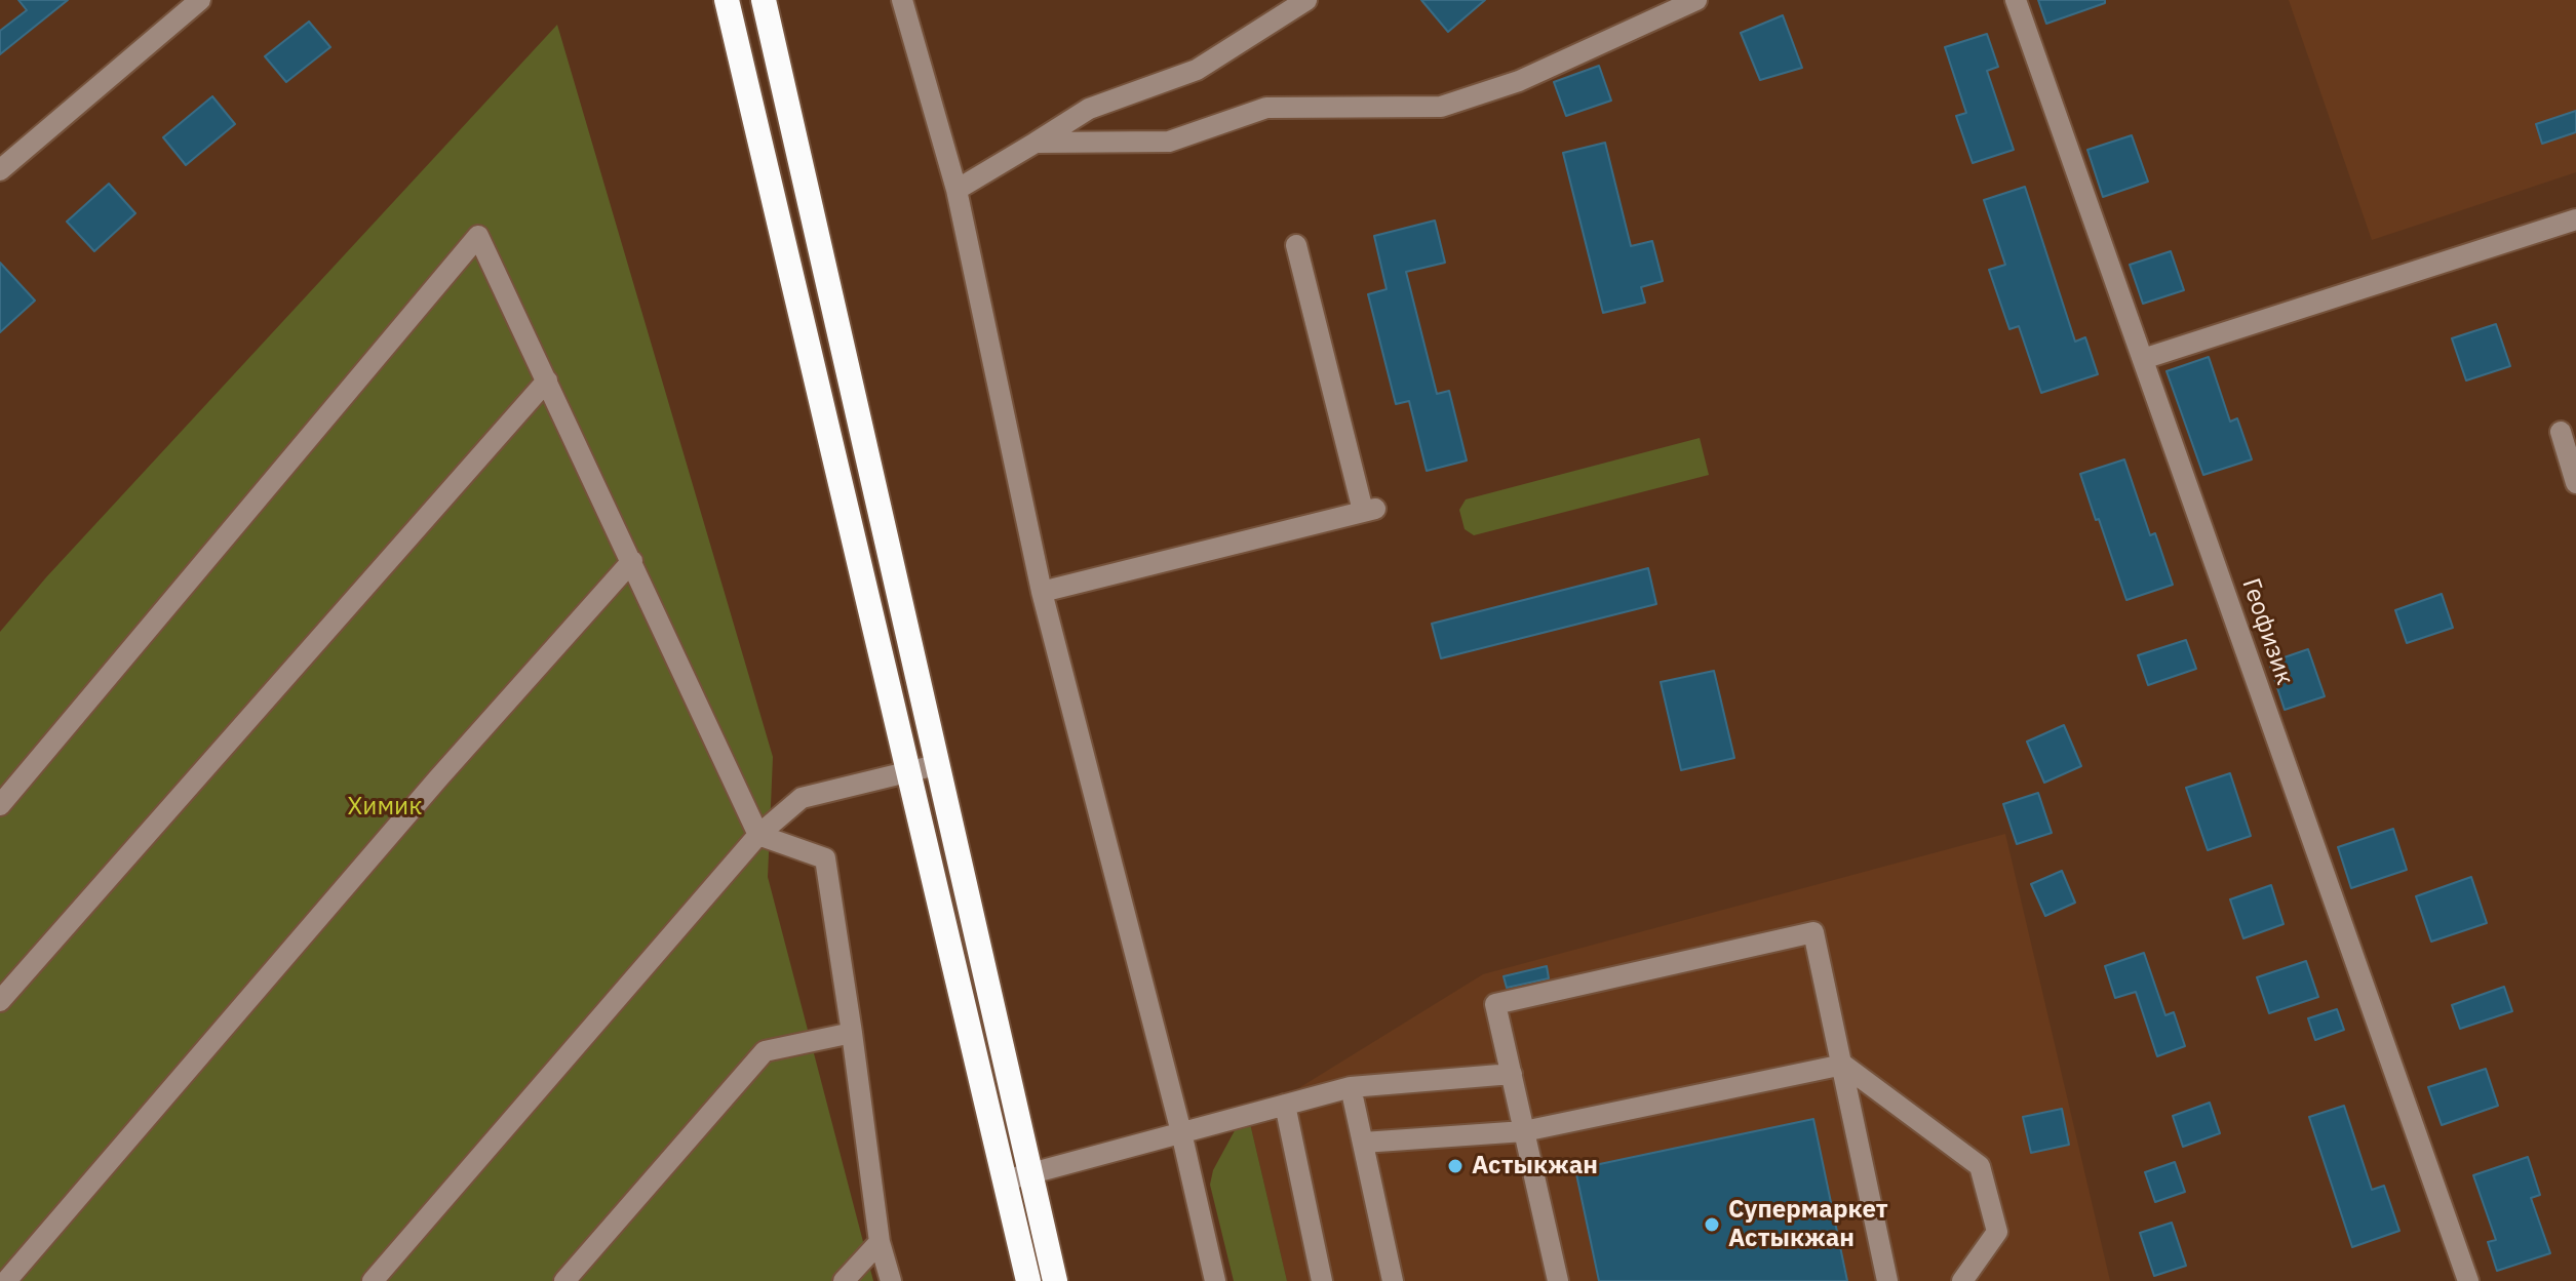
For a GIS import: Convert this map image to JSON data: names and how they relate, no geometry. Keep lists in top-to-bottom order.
{
  "streets": {
    "street": ["Геофизик"]
  },
  "parks": ["Химик"],
  "places": ["Астыкжан", "Супермаркет Астыкжан"]
}
